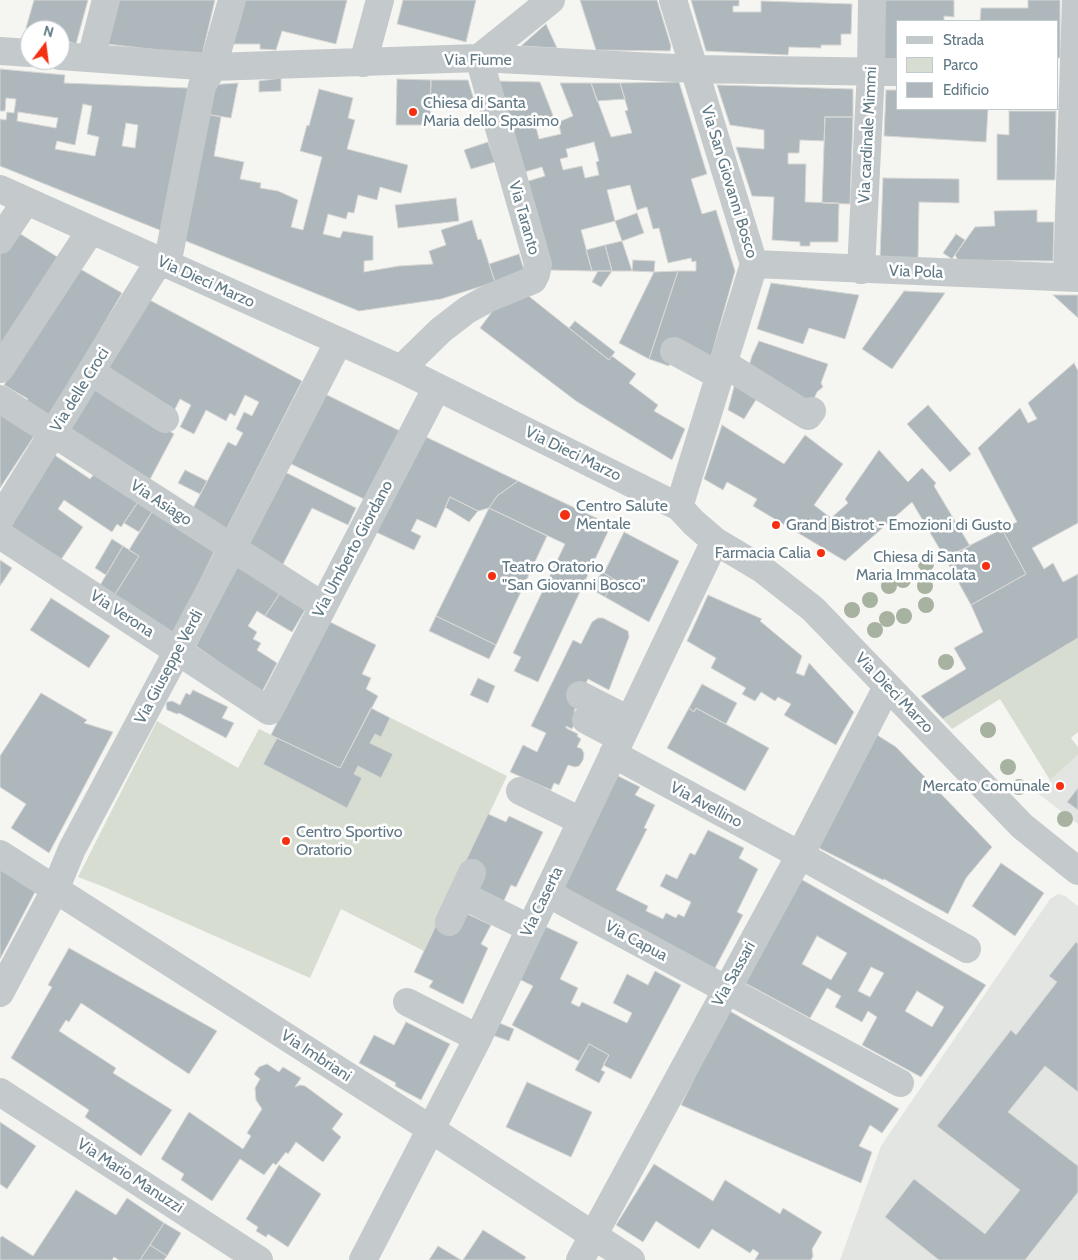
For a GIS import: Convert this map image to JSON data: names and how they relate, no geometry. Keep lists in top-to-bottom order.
{
  "streets": {
    "street": [
      "Via Fiume",
      "Via cardinale Mimmi",
      "Via San Giovanni Bosco",
      "Via Taranto",
      "Via Pola",
      "Via Dieci Marzo",
      "Via delle Croci",
      "Via Asiago",
      "Via Umberto Giordano",
      "Via Verona",
      "Via Giuseppe Verdi",
      "Via Avellino",
      "Via Caserta",
      "Via Capua",
      "Via Sassari",
      "Via Imbriani",
      "Via Mario Manuzzi"
    ]
  },
  "crossings": [
    ["Via Fiume", "Via cardinale Mimmi"],
    ["Via Fiume", "Via San Giovanni Bosco"],
    ["Via Fiume", "Via Taranto"],
    ["Via cardinale Mimmi", "Via Pola"],
    ["Via San Giovanni Bosco", "Via Pola"],
    ["Via San Giovanni Bosco", "Via Dieci Marzo"],
    ["Via Taranto", "Via Dieci Marzo"],
    ["Via Dieci Marzo", "Via delle Croci"],
    ["Via Dieci Marzo", "Via Umberto Giordano"],
    ["Via Dieci Marzo", "Via Giuseppe Verdi"],
    ["Via Dieci Marzo", "Via Caserta"],
    ["Via Dieci Marzo", "Via Sassari"],
    ["Via delle Croci", "Via Asiago"],
    ["Via Asiago", "Via Umberto Giordano"],
    ["Via Asiago", "Via Giuseppe Verdi"],
    ["Via Umberto Giordano", "Via Verona"],
    ["Via Verona", "Via Giuseppe Verdi"],
    ["Via Giuseppe Verdi", "Via Imbriani"],
    ["Via Avellino", "Via Caserta"],
    ["Via Avellino", "Via Sassari"],
    ["Via Caserta", "Via Capua"],
    ["Via Caserta", "Via Imbriani"],
    ["Via Capua", "Via Sassari"],
    ["Via Sassari", "Via Imbriani"]
  ],
  "places": [
    "Chiesa di Santa Maria dello Spasimo",
    "Centro Salute Mentale",
    "Grand Bistrot - Emozioni di Gusto",
    "Farmacia Calia",
    "Chiesa di Santa Maria Immacolata",
    "Teatro Oratorio \"San Giovanni Bosco\"",
    "Mercato Comunale",
    "Centro Sportivo Oratorio"
  ],
  "legend": ["Strada", "Parco", "Edificio"],
  "north": "top"
}
